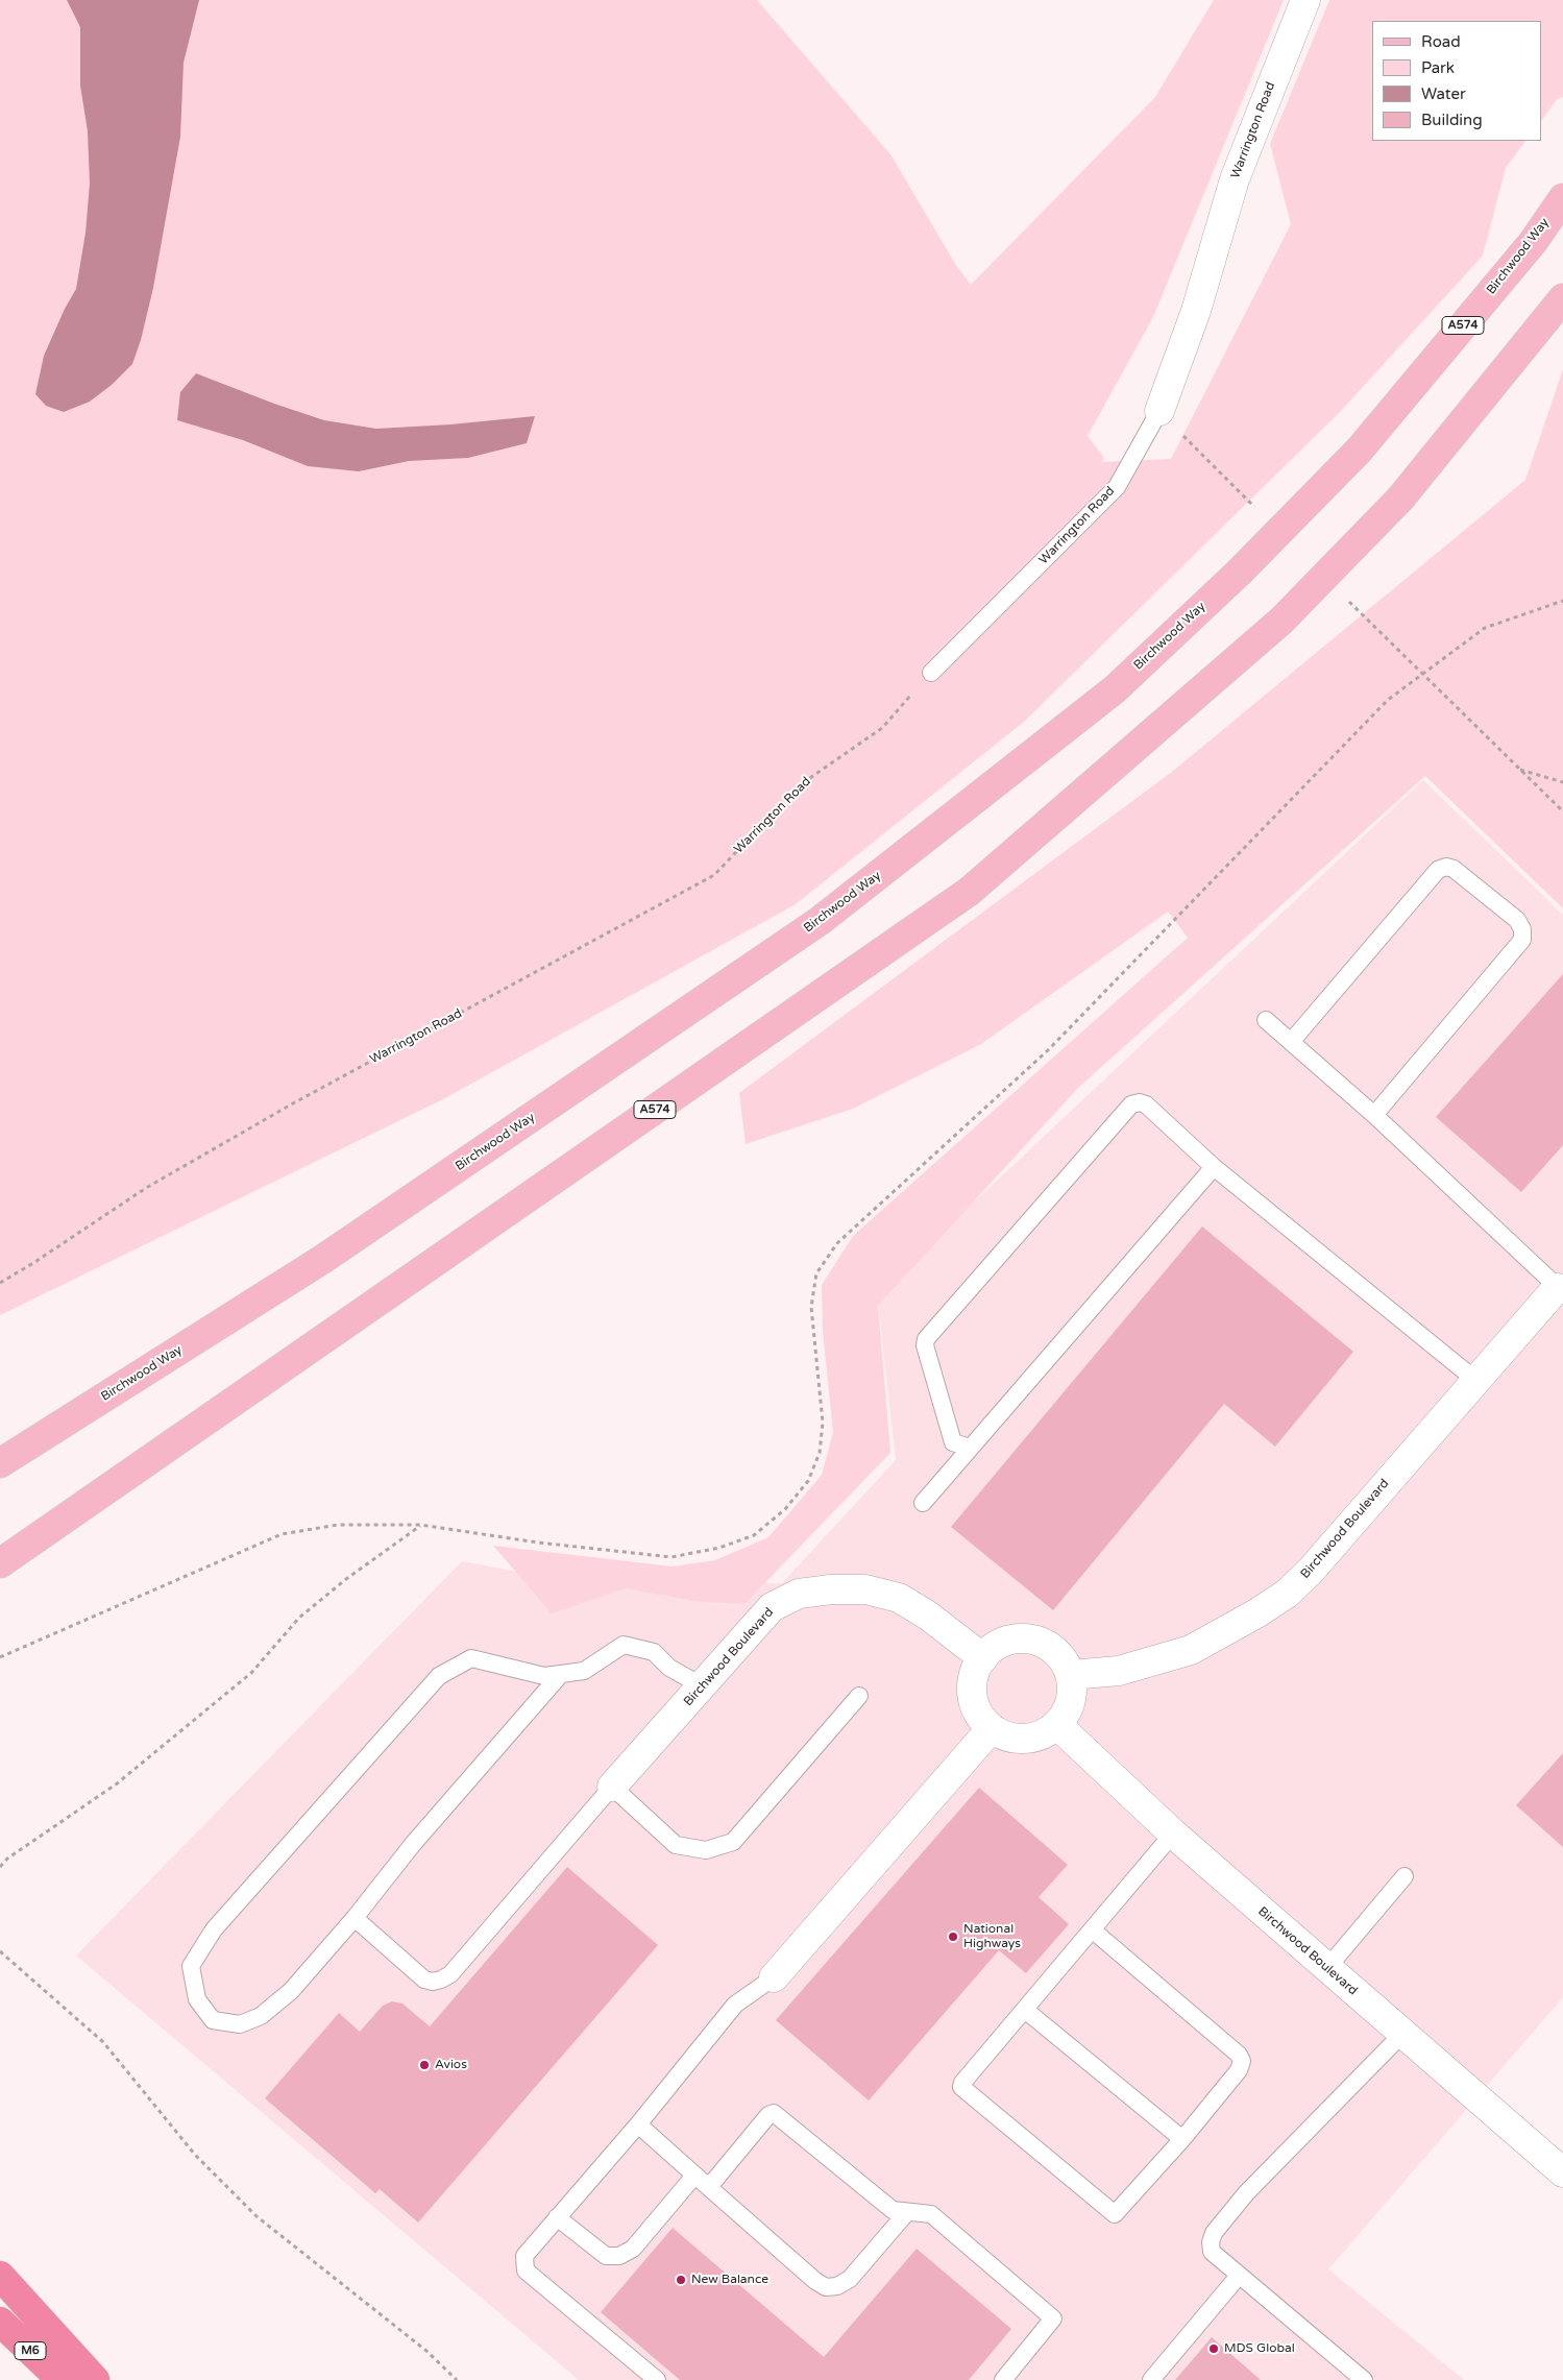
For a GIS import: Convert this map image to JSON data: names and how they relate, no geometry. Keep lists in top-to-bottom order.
{
  "streets": {
    "highway": ["M6"],
    "main road": ["Birchwood Way", "A574"],
    "street": ["Warrington Road", "Birchwood Boulevard"]
  },
  "places": [
    "National Highways",
    "Avios",
    "New Balance",
    "MDS Global"
  ],
  "legend": [
    "Road",
    "Park",
    "Water",
    "Building"
  ]
}
